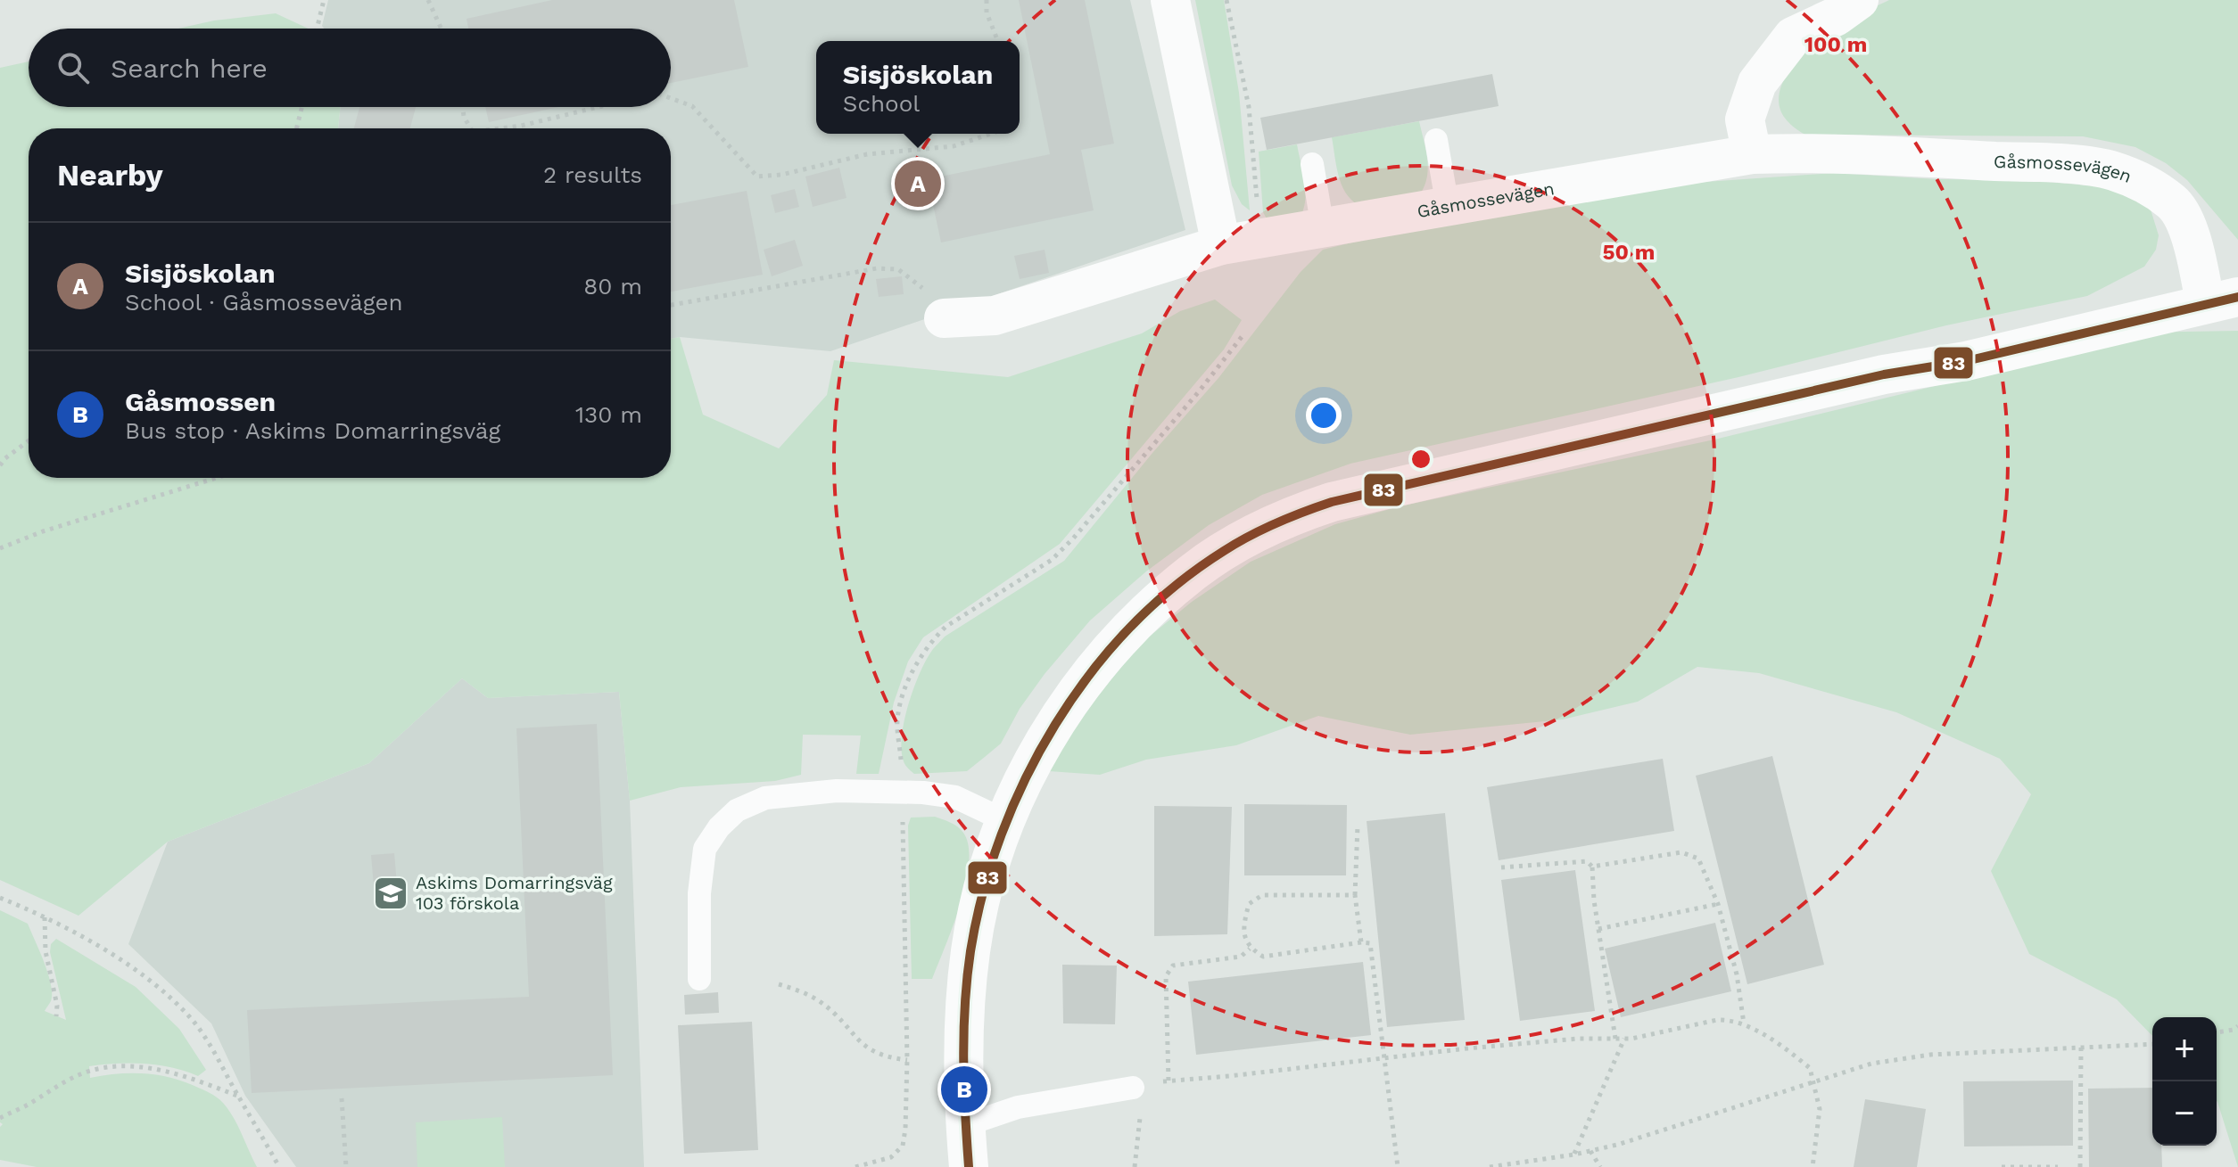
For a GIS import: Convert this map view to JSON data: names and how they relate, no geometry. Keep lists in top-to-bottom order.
{
  "streets": {
    "street": ["Gåsmossevägen"]
  },
  "places": {
    "school or university": ["Askims Domarringsväg 103 förskola"]
  },
  "lines": ["transit line 83"],
  "page": {
    "search": "Search here",
    "popup": ["Sisjöskolan", "School"],
    "heading": ["Nearby", "2 results"],
    "pins": ["A", "B"],
    "list": [
      {
        "mark": "A",
        "name": "Sisjöskolan",
        "note": "School · Gåsmossevägen",
        "value": "80 m"
      },
      {
        "mark": "B",
        "name": "Gåsmossen",
        "note": "Bus stop · Askims Domarringsväg",
        "value": "130 m"
      }
    ],
    "map_buttons": ["+", "−"]
  },
  "rings": ["100 m", "50 m"]
}
